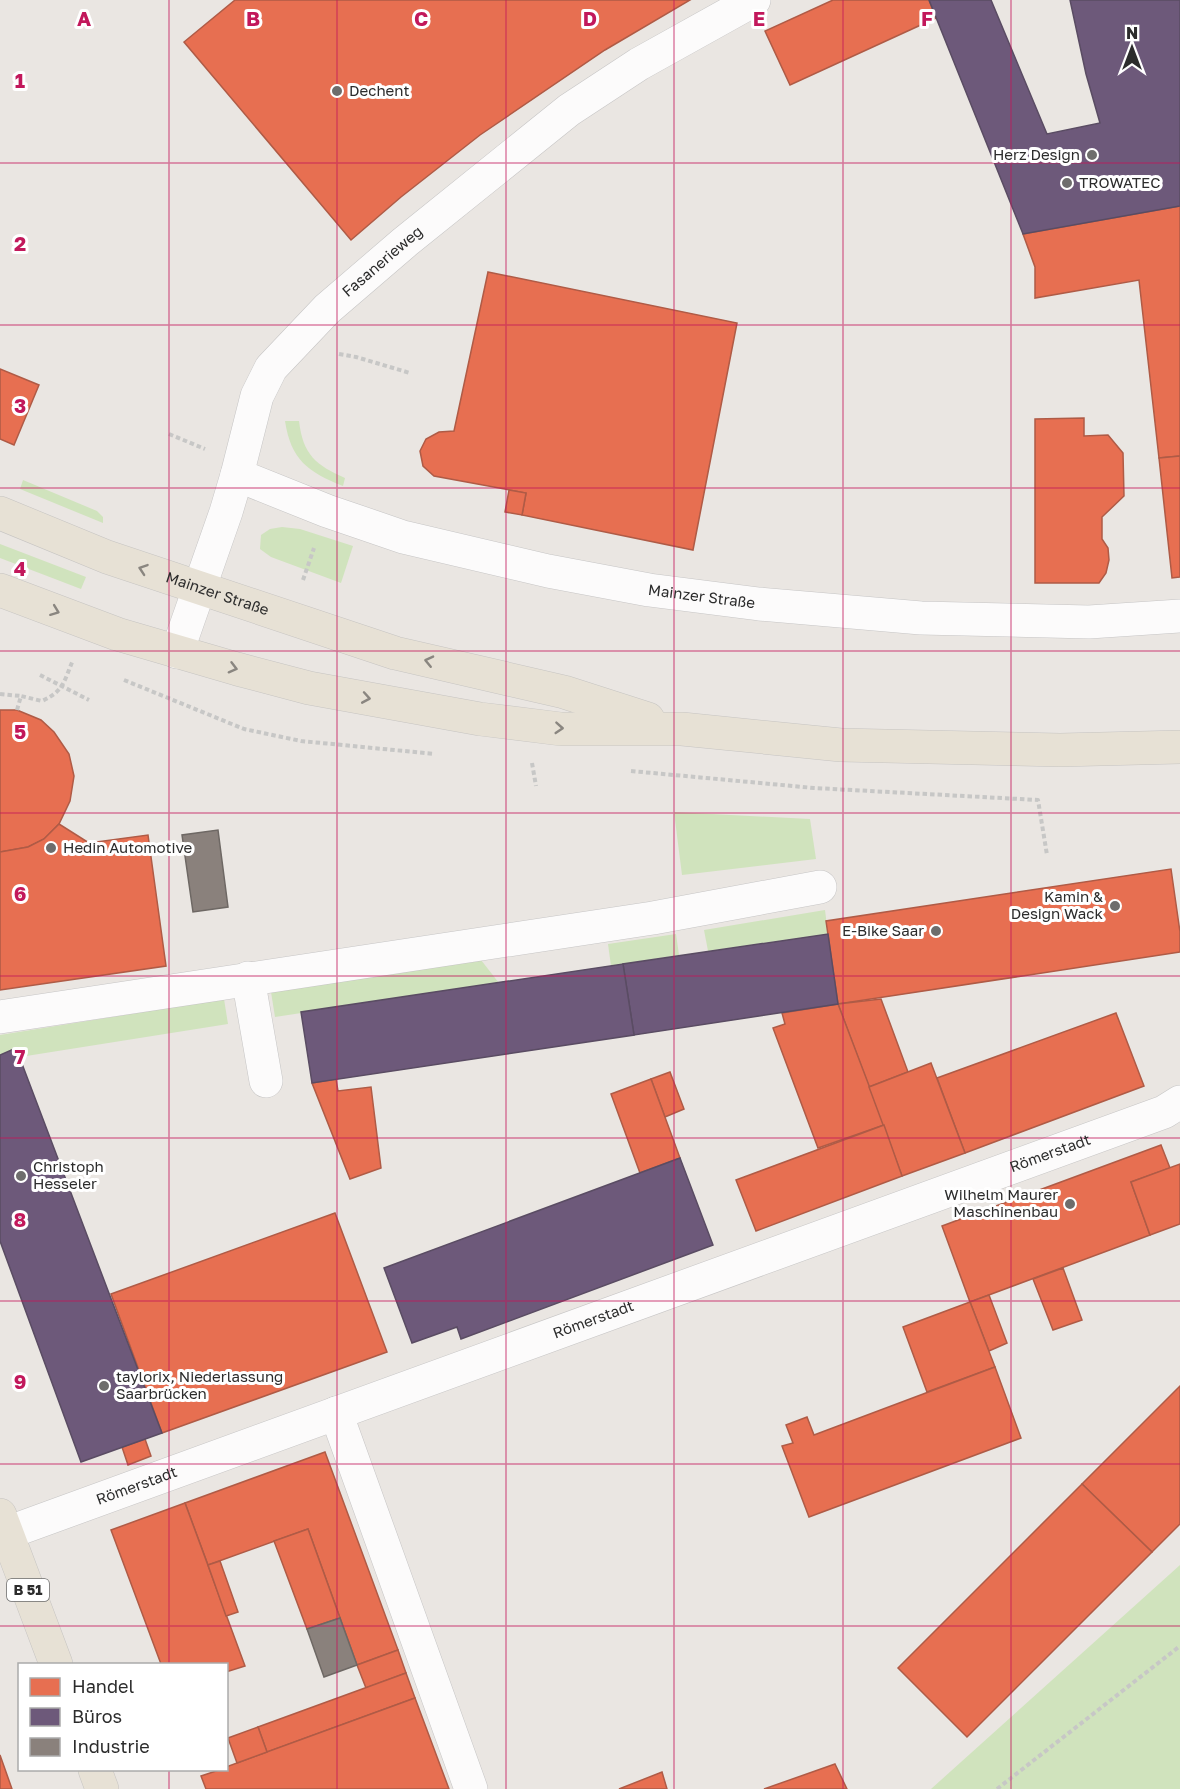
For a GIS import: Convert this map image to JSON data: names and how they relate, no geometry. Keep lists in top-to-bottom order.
{
  "streets": {
    "main road": ["Mainzer Straße", "B 51"],
    "street": ["Fasanerieweg", "Römerstadt"]
  },
  "crossings": [
    ["Fasanerieweg", "Mainzer Straße"],
    ["Römerstadt", "B 51"]
  ],
  "places": [
    "Dechent",
    "Herz Design",
    "TROWATEC",
    "Hedin Automotive",
    "Kamin & Design Wack",
    "E-Bike Saar",
    "Christoph Hesseler",
    "Wilhelm Maurer Maschinenbau",
    "taylorix, Niederlassung Saarbrücken"
  ],
  "legend": ["Handel", "Büros", "Industrie"],
  "north": "top",
  "grid": {
    "columns": [
      "A",
      "B",
      "C",
      "D",
      "E",
      "F"
    ],
    "rows": [
      "1",
      "2",
      "3",
      "4",
      "5",
      "6",
      "7",
      "8",
      "9"
    ]
  }
}
